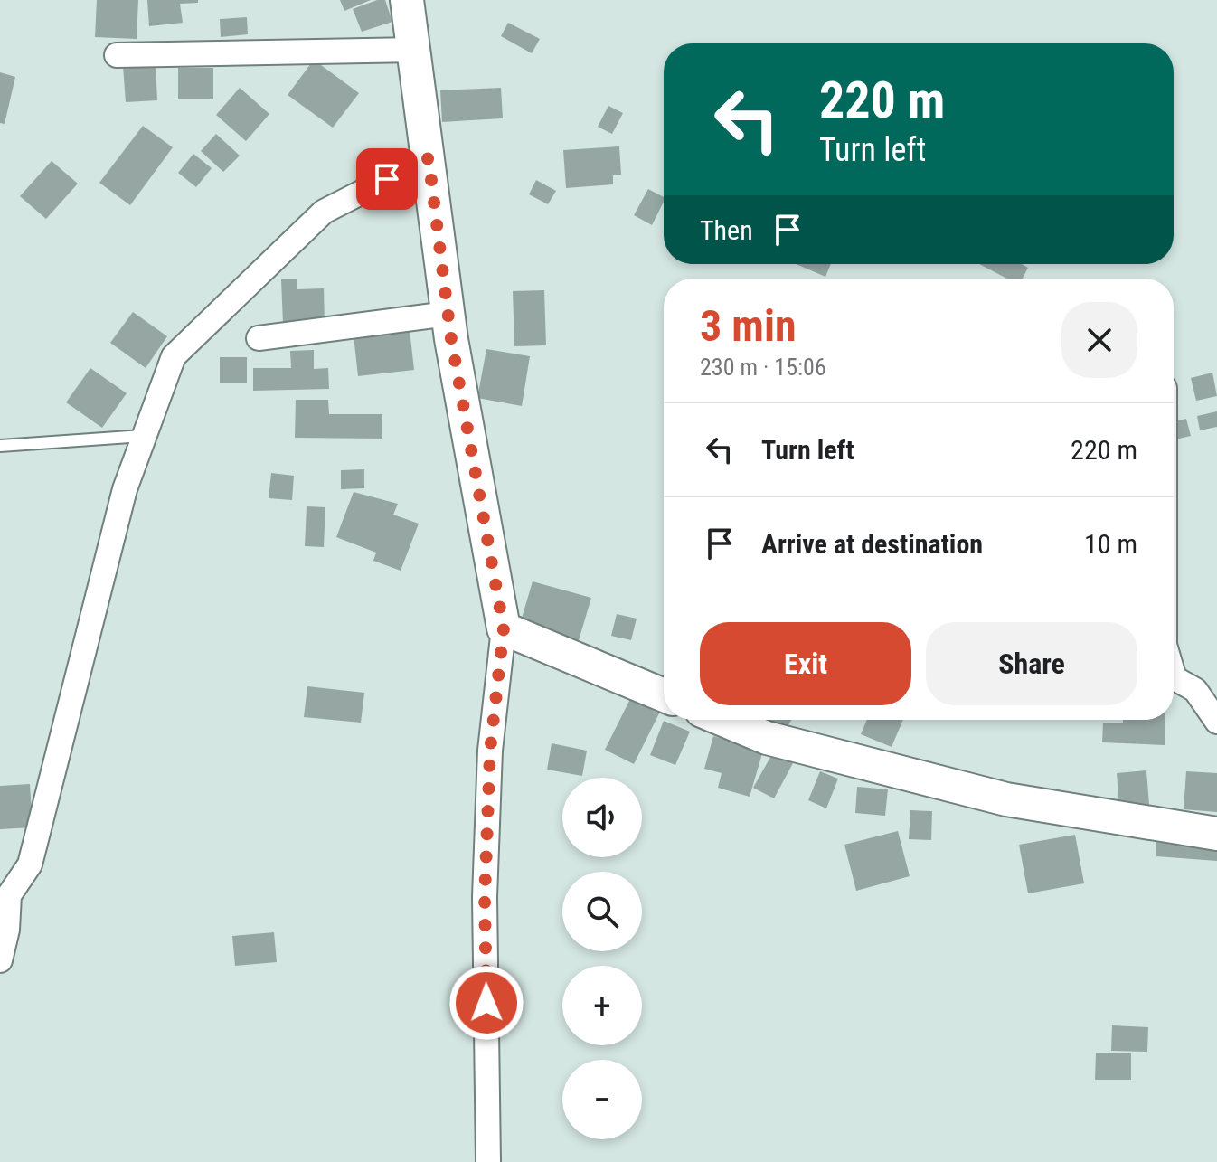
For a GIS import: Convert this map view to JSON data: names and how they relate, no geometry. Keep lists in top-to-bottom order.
{
  "page": {
    "turn": ["220 m", "Turn left"],
    "then": "Then",
    "heading": ["3 min", "230 m · 15:06"],
    "list": [
      {
        "name": "Turn left",
        "value": "220 m"
      },
      {
        "name": "Arrive at destination",
        "value": "10 m"
      }
    ],
    "buttons": ["Exit", "Share"],
    "map_buttons": ["+", "−"]
  }
}
